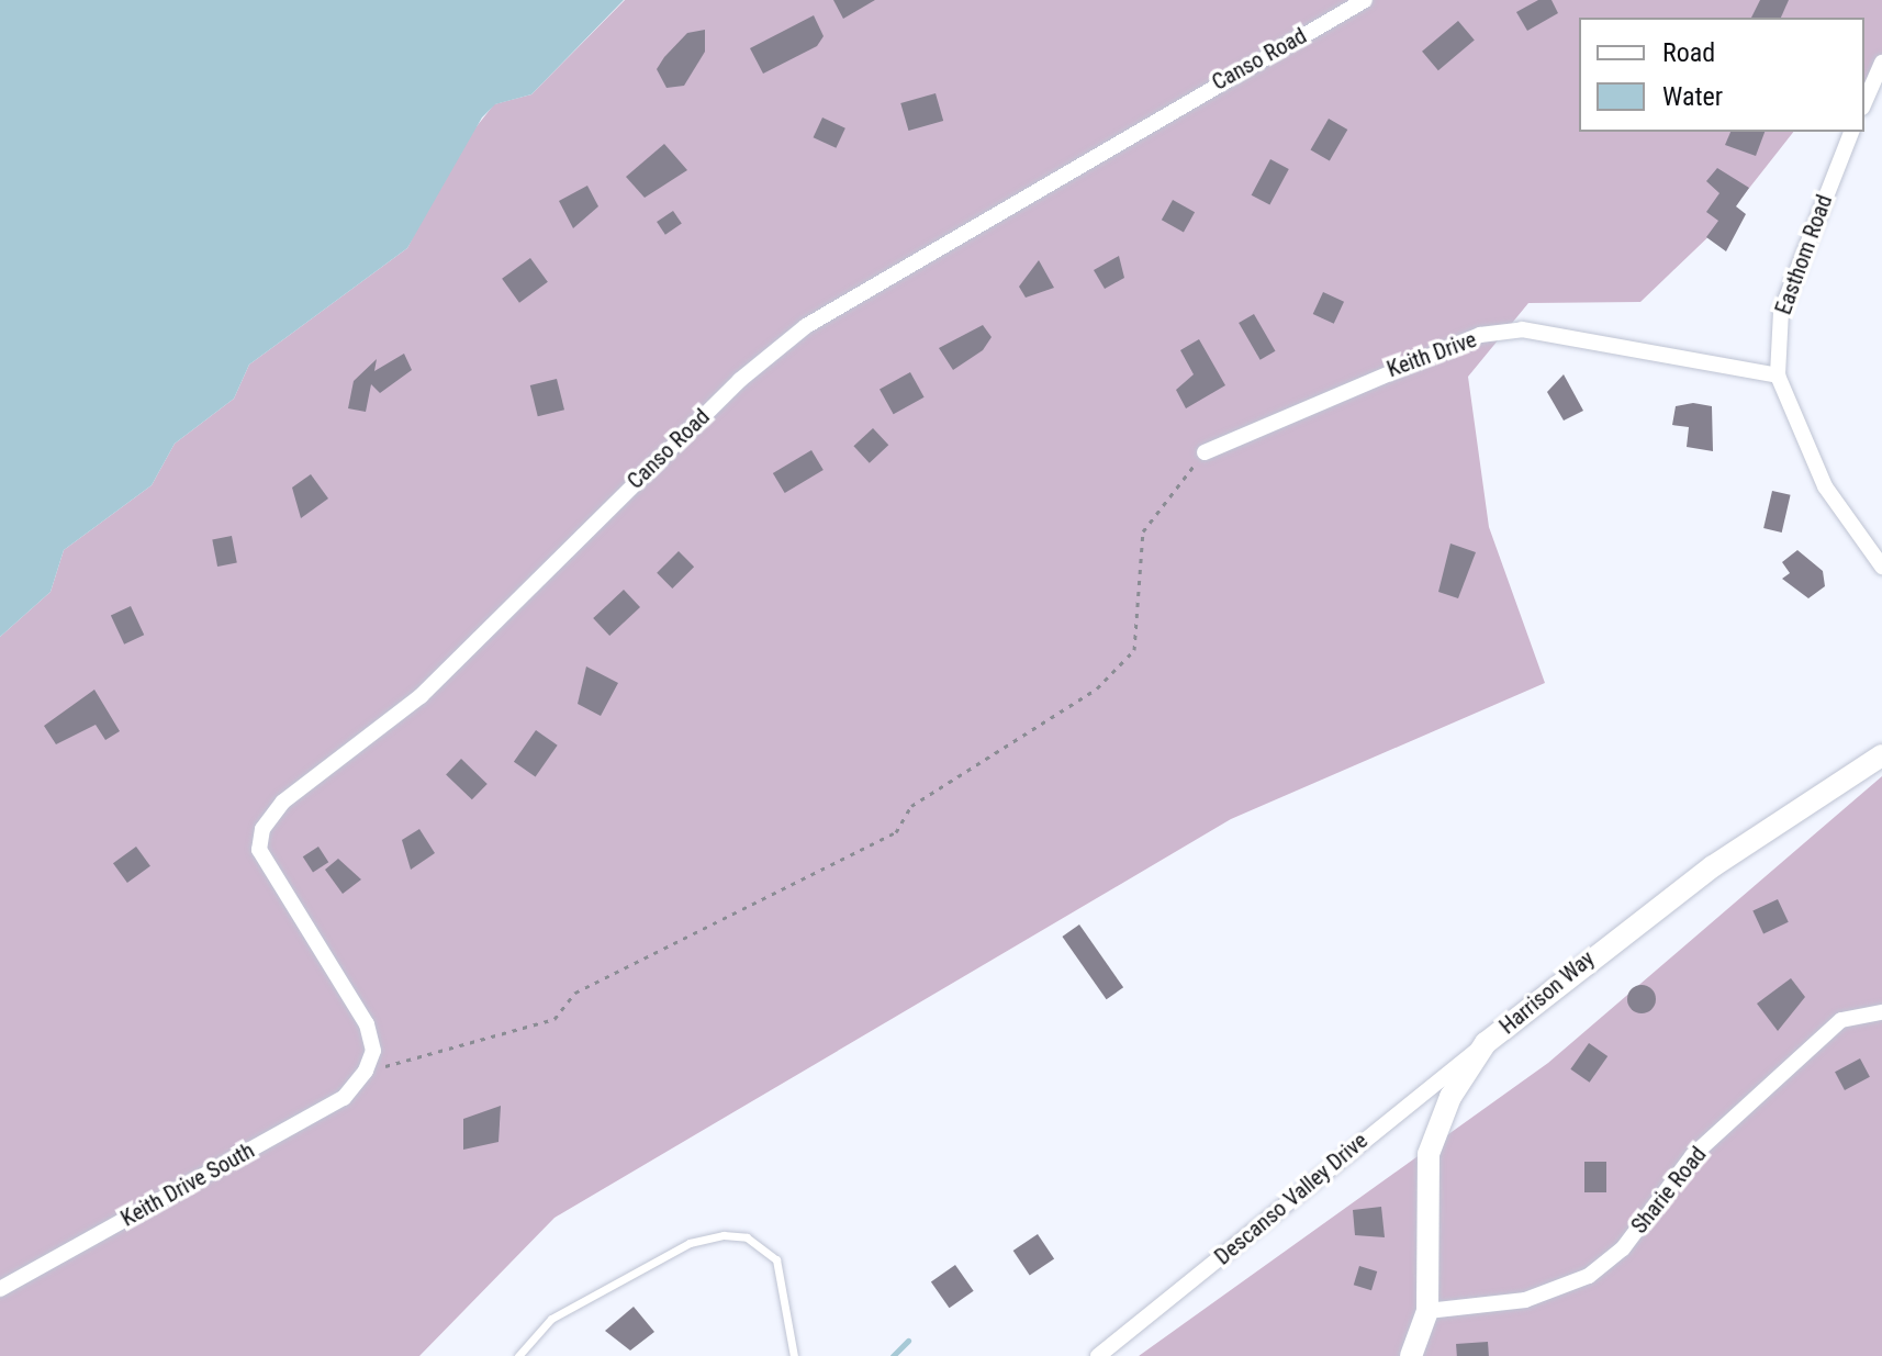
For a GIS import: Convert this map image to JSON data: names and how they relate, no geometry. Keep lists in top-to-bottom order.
{
  "streets": {
    "street": [
      "Canso Road",
      "Easthom Road",
      "Keith Drive",
      "Harrison Way",
      "Keith Drive South",
      "Sharie Road",
      "Descanso Valley Drive"
    ]
  },
  "crossings": [
    ["Canso Road", "Keith Drive South"],
    ["Easthom Road", "Keith Drive"],
    ["Harrison Way", "Sharie Road"],
    ["Harrison Way", "Descanso Valley Drive"]
  ],
  "legend": ["Road", "Water"]
}
